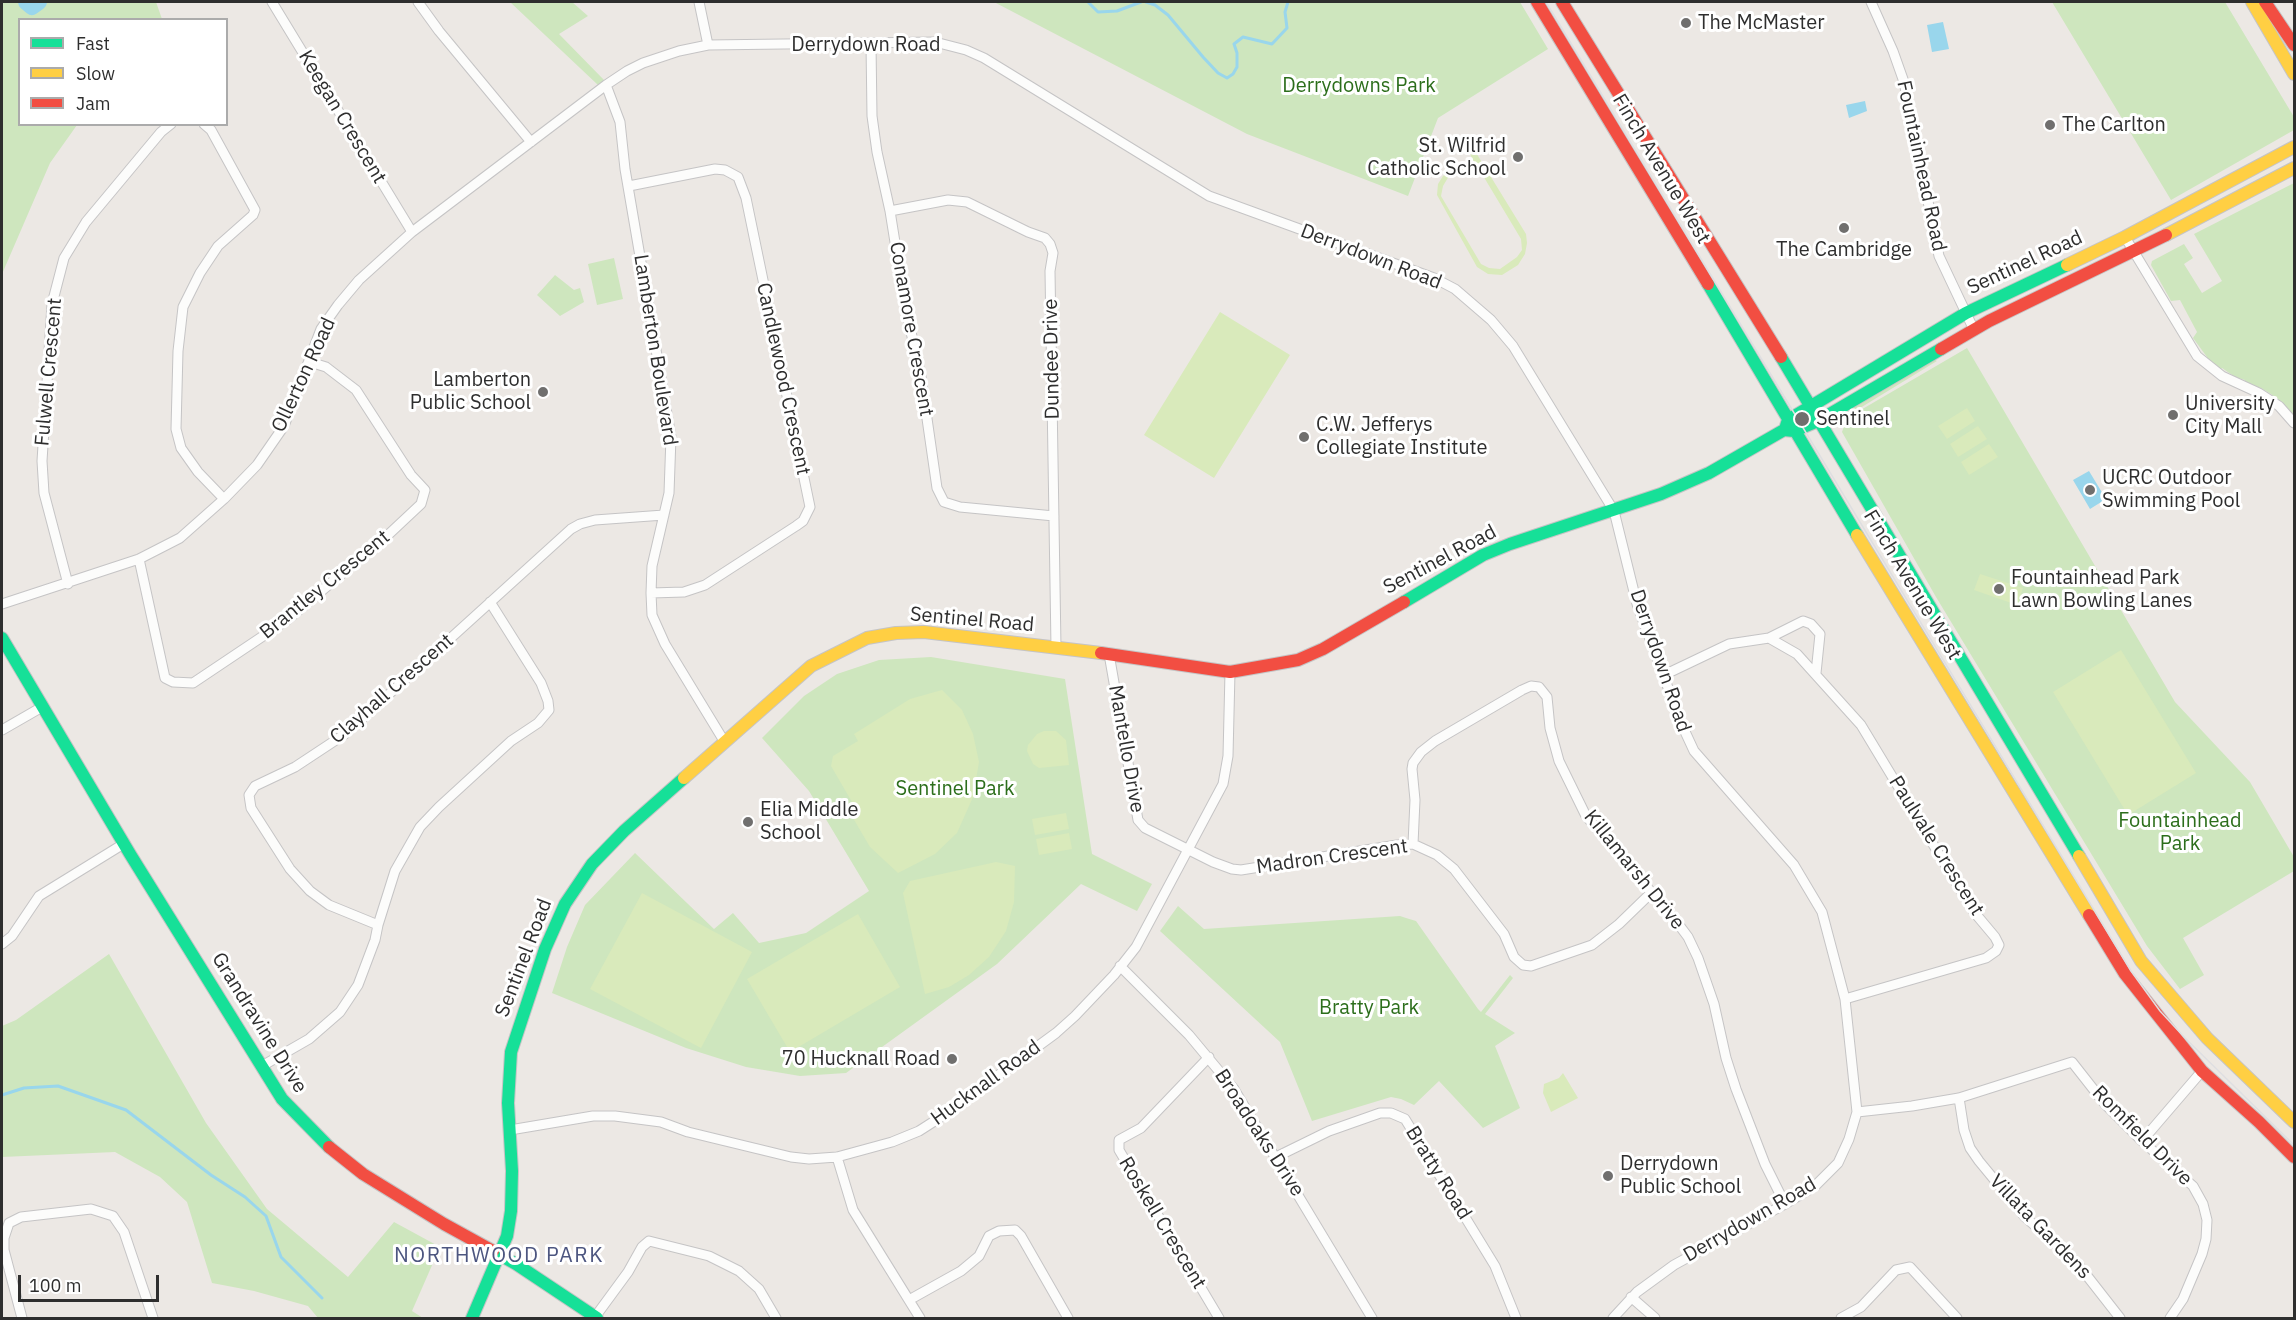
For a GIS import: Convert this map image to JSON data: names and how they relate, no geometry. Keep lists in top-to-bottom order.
{
  "streets": {
    "street": [
      "Derrydown Road",
      "Keegan Crescent",
      "Fountainhead Road",
      "Finch Avenue West",
      "Sentinel Road",
      "Conamore Crescent",
      "Lamberton Boulevard",
      "Dundee Drive",
      "Fulwell Crescent",
      "Ollerton Road",
      "Candlewood Crescent",
      "Brantley Crescent",
      "Clayhall Crescent",
      "Mantello Drive",
      "Paulvale Crescent",
      "Madron Crescent",
      "Killamarsh Drive",
      "Grandravine Drive",
      "Hucknall Road",
      "Broadoaks Drive",
      "Romfield Drive",
      "Bratty Road",
      "Roskell Crescent",
      "Villata Gardens"
    ]
  },
  "crossings": [
    ["Derrydown Road", "Keegan Crescent"],
    ["Derrydown Road", "Sentinel Road"],
    ["Derrydown Road", "Conamore Crescent"],
    ["Derrydown Road", "Lamberton Boulevard"],
    ["Derrydown Road", "Ollerton Road"],
    ["Derrydown Road", "Paulvale Crescent"],
    ["Derrydown Road", "Killamarsh Drive"],
    ["Derrydown Road", "Romfield Drive"],
    ["Fountainhead Road", "Sentinel Road"],
    ["Finch Avenue West", "Sentinel Road"],
    ["Sentinel Road", "Lamberton Boulevard"],
    ["Sentinel Road", "Dundee Drive"],
    ["Sentinel Road", "Mantello Drive"],
    ["Sentinel Road", "Grandravine Drive"],
    ["Sentinel Road", "Hucknall Road"],
    ["Conamore Crescent", "Dundee Drive"],
    ["Lamberton Boulevard", "Candlewood Crescent"],
    ["Lamberton Boulevard", "Clayhall Crescent"],
    ["Fulwell Crescent", "Ollerton Road"],
    ["Ollerton Road", "Brantley Crescent"],
    ["Mantello Drive", "Madron Crescent"],
    ["Mantello Drive", "Hucknall Road"],
    ["Madron Crescent", "Killamarsh Drive"],
    ["Madron Crescent", "Hucknall Road"],
    ["Hucknall Road", "Broadoaks Drive"],
    ["Broadoaks Drive", "Bratty Road"],
    ["Broadoaks Drive", "Roskell Crescent"],
    ["Romfield Drive", "Villata Gardens"]
  ],
  "districts": ["NORTHWOOD PARK"],
  "parks": [
    "Derrydowns Park",
    "Sentinel Park",
    "Fountainhead Park",
    "Bratty Park"
  ],
  "places": [
    "The McMaster",
    "The Carlton",
    "St. Wilfrid Catholic School",
    "The Cambridge",
    "Lamberton Public School",
    "University City Mall",
    "Sentinel",
    "C.W. Jefferys Collegiate Institute",
    "UCRC Outdoor Swimming Pool",
    "Fountainhead Park Lawn Bowling Lanes",
    "Elia Middle School",
    "70 Hucknall Road",
    "Derrydown Public School"
  ],
  "legend": ["Fast", "Slow", "Jam"],
  "scale_bar": "100 m"
}
